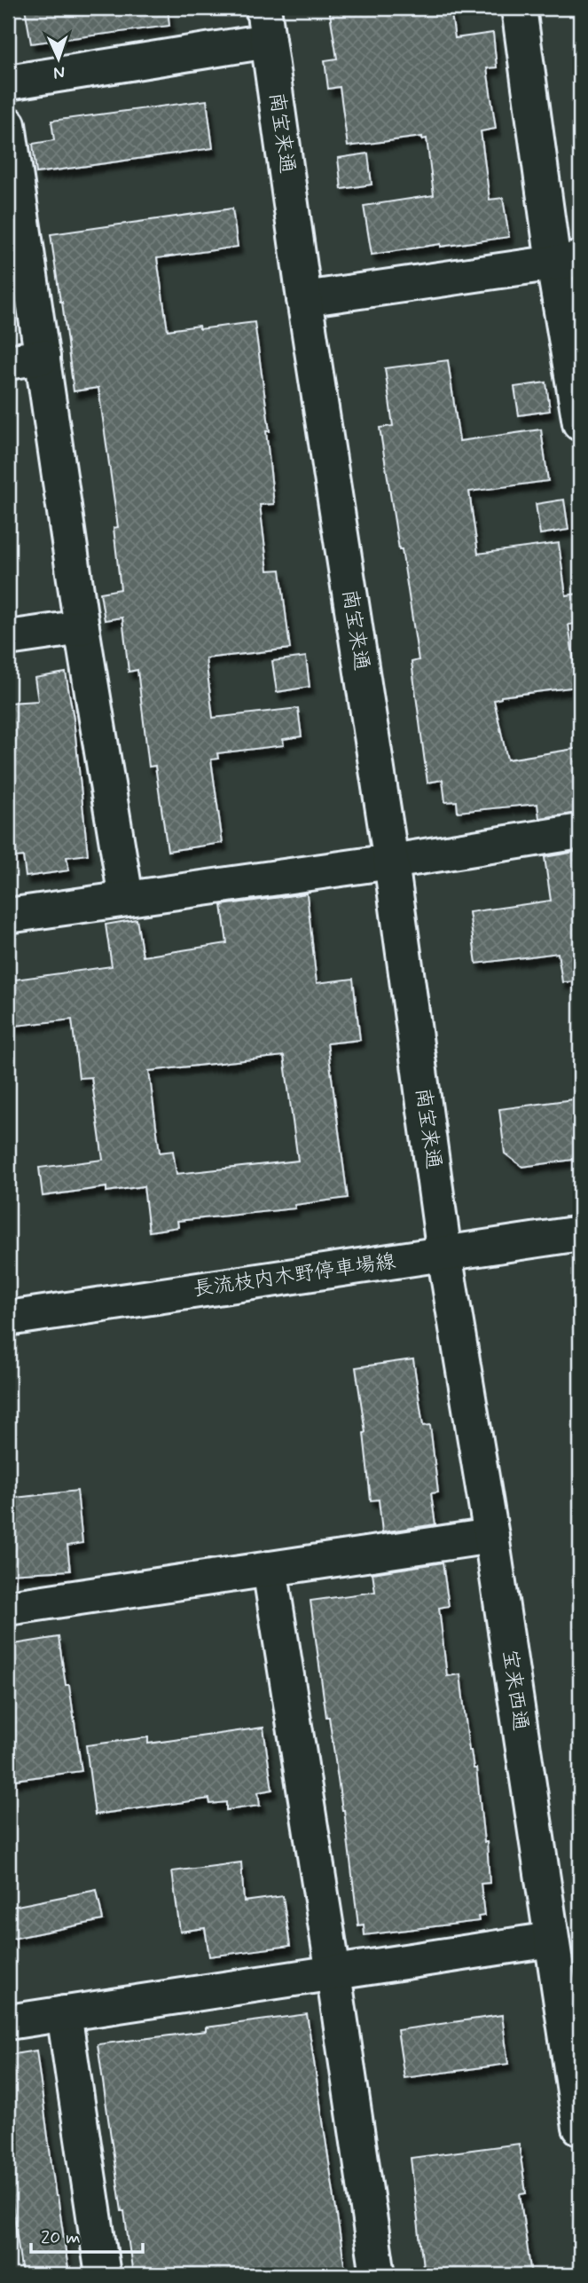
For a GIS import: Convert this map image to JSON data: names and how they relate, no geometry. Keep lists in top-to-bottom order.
{
  "streets": {
    "street": ["南宝来通", "長流枝内木野停車場線", "宝来西通"]
  },
  "crossings": [
    ["南宝来通", "長流枝内木野停車場線"],
    ["南宝来通", "宝来西通"],
    ["長流枝内木野停車場線", "宝来西通"]
  ],
  "scale_bar": "20 m",
  "north": "bottom"
}
